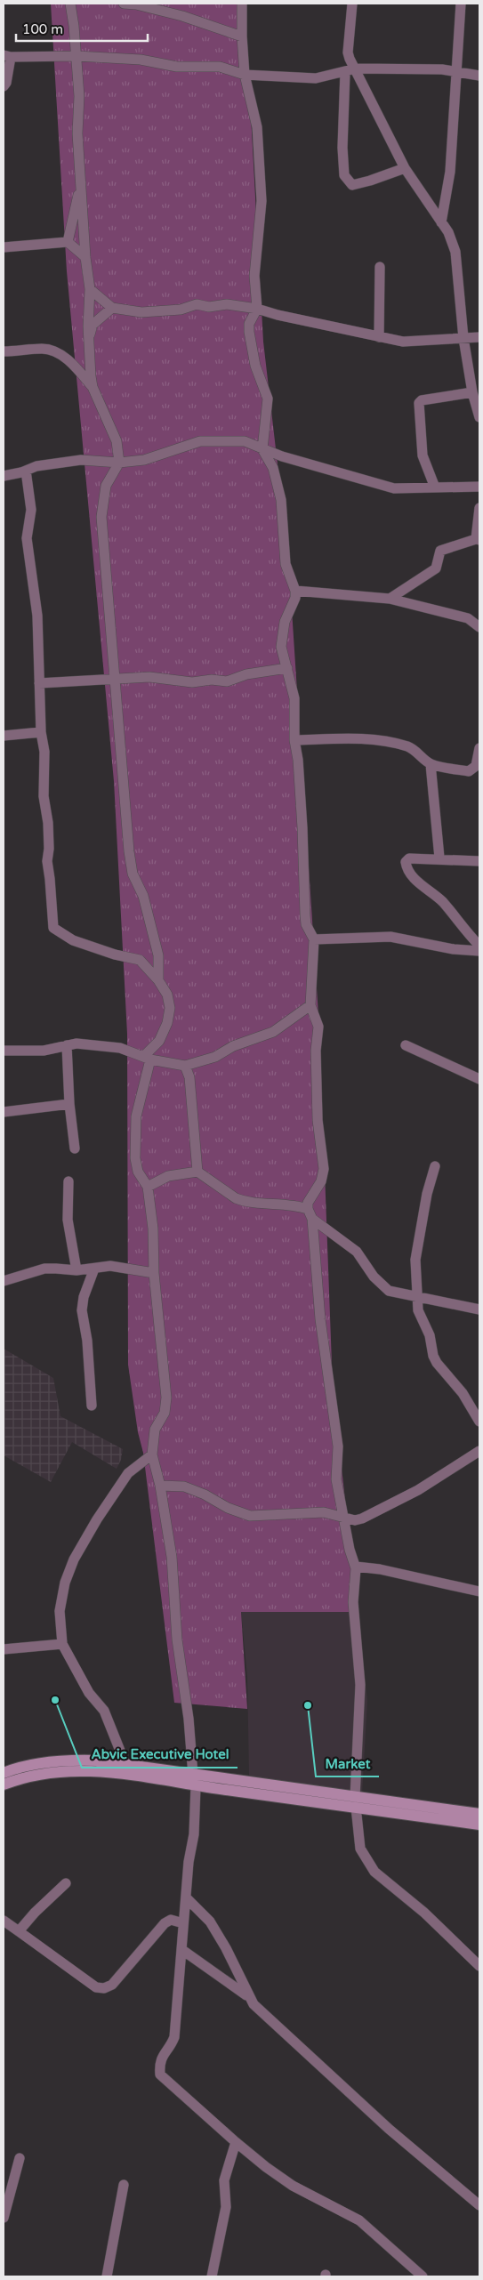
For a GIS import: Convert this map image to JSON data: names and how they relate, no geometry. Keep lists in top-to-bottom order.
{
  "places": ["Abvic Executive Hotel", "Market"],
  "scale_bar": "100 m"
}
